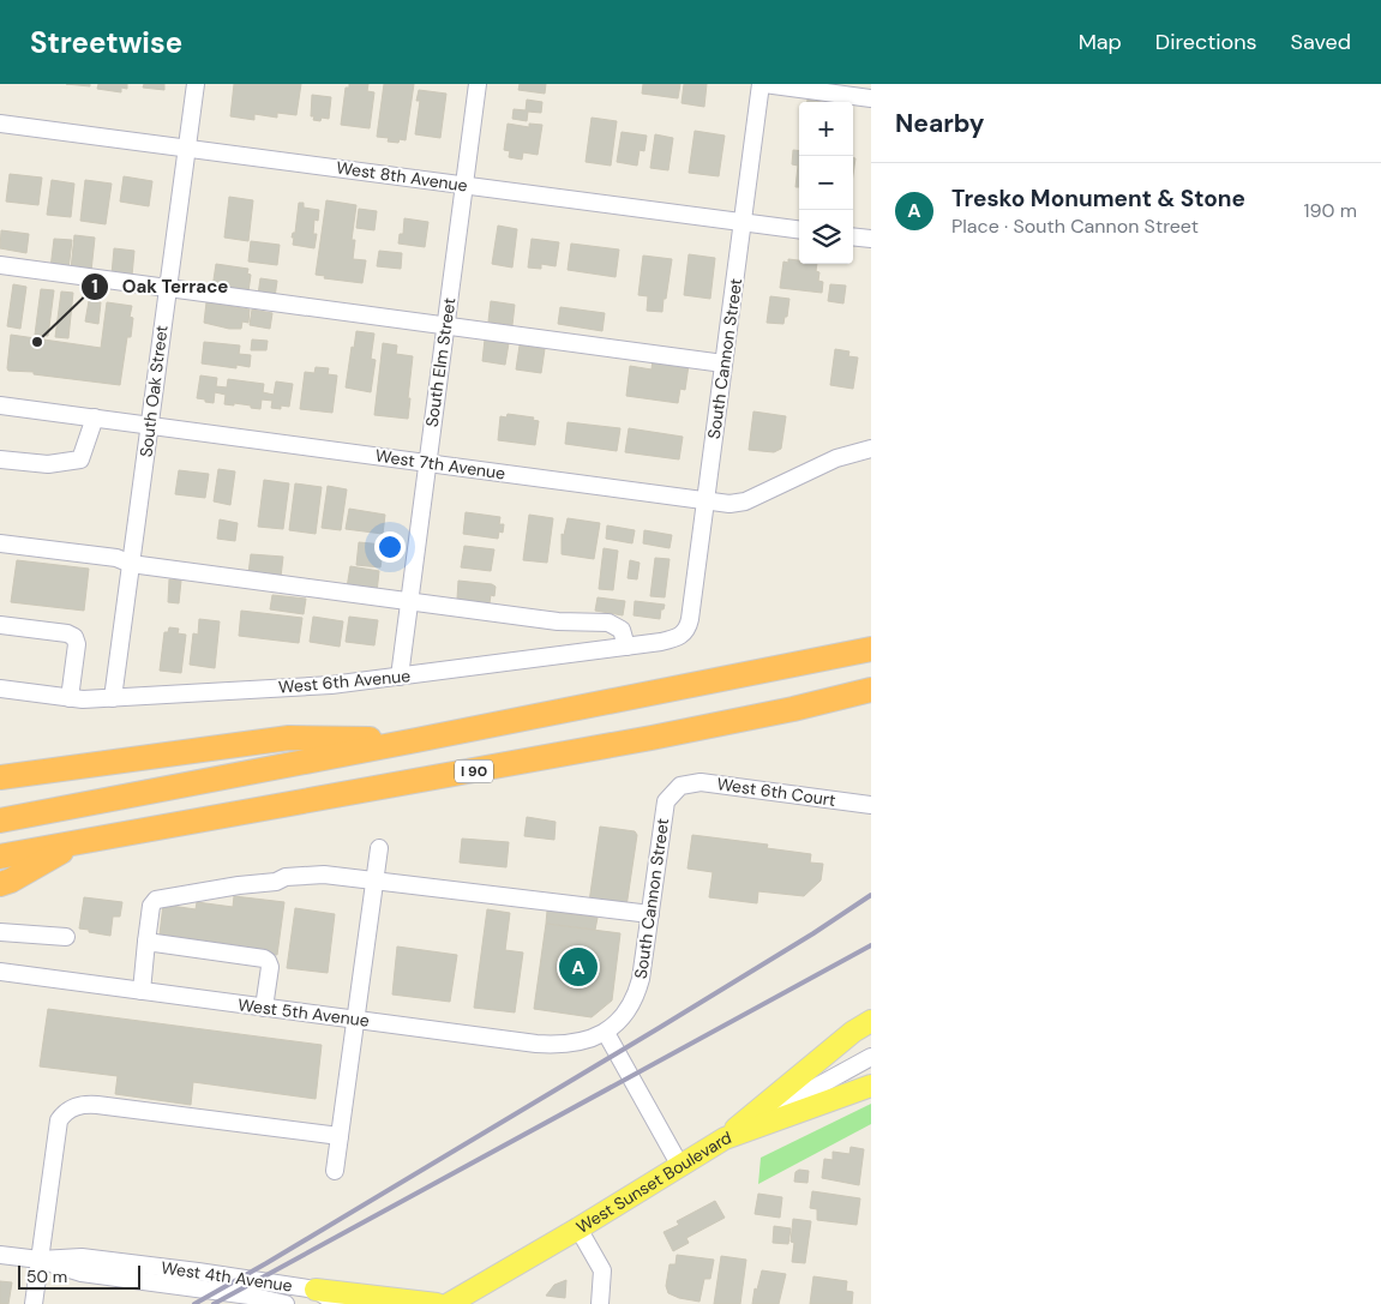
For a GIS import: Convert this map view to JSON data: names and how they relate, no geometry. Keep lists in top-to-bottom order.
{
  "streets": {
    "highway": ["I 90"],
    "main road": ["West Sunset Boulevard"],
    "street": [
      "West 8th Avenue",
      "South Cannon Street",
      "South Elm Street",
      "South Oak Street",
      "West 7th Avenue",
      "West 6th Avenue",
      "West 6th Court",
      "West 5th Avenue",
      "West 4th Avenue"
    ]
  },
  "crossings": [
    ["West 8th Avenue", "South Cannon Street"],
    ["West 8th Avenue", "South Elm Street"],
    ["West 8th Avenue", "South Oak Street"],
    ["South Cannon Street", "West 7th Avenue"],
    ["South Cannon Street", "West 6th Avenue"],
    ["South Cannon Street", "West 6th Court"],
    ["South Cannon Street", "West 5th Avenue"],
    ["South Elm Street", "West 7th Avenue"],
    ["South Elm Street", "West 6th Avenue"],
    ["South Oak Street", "West 7th Avenue"],
    ["South Oak Street", "West 6th Avenue"]
  ],
  "places": ["Oak Terrace"],
  "scale_bar": "50 m",
  "page": {
    "header": "Streetwise",
    "nav": ["Map", "Directions", "Saved"],
    "heading": "Nearby",
    "map_buttons": ["+", "−"],
    "list": [
      {
        "mark": "A",
        "name": "Tresko Monument & Stone",
        "note": "Place · South Cannon Street",
        "value": "190 m"
      }
    ],
    "pins": "A",
    "scale": "50 m"
  }
}
